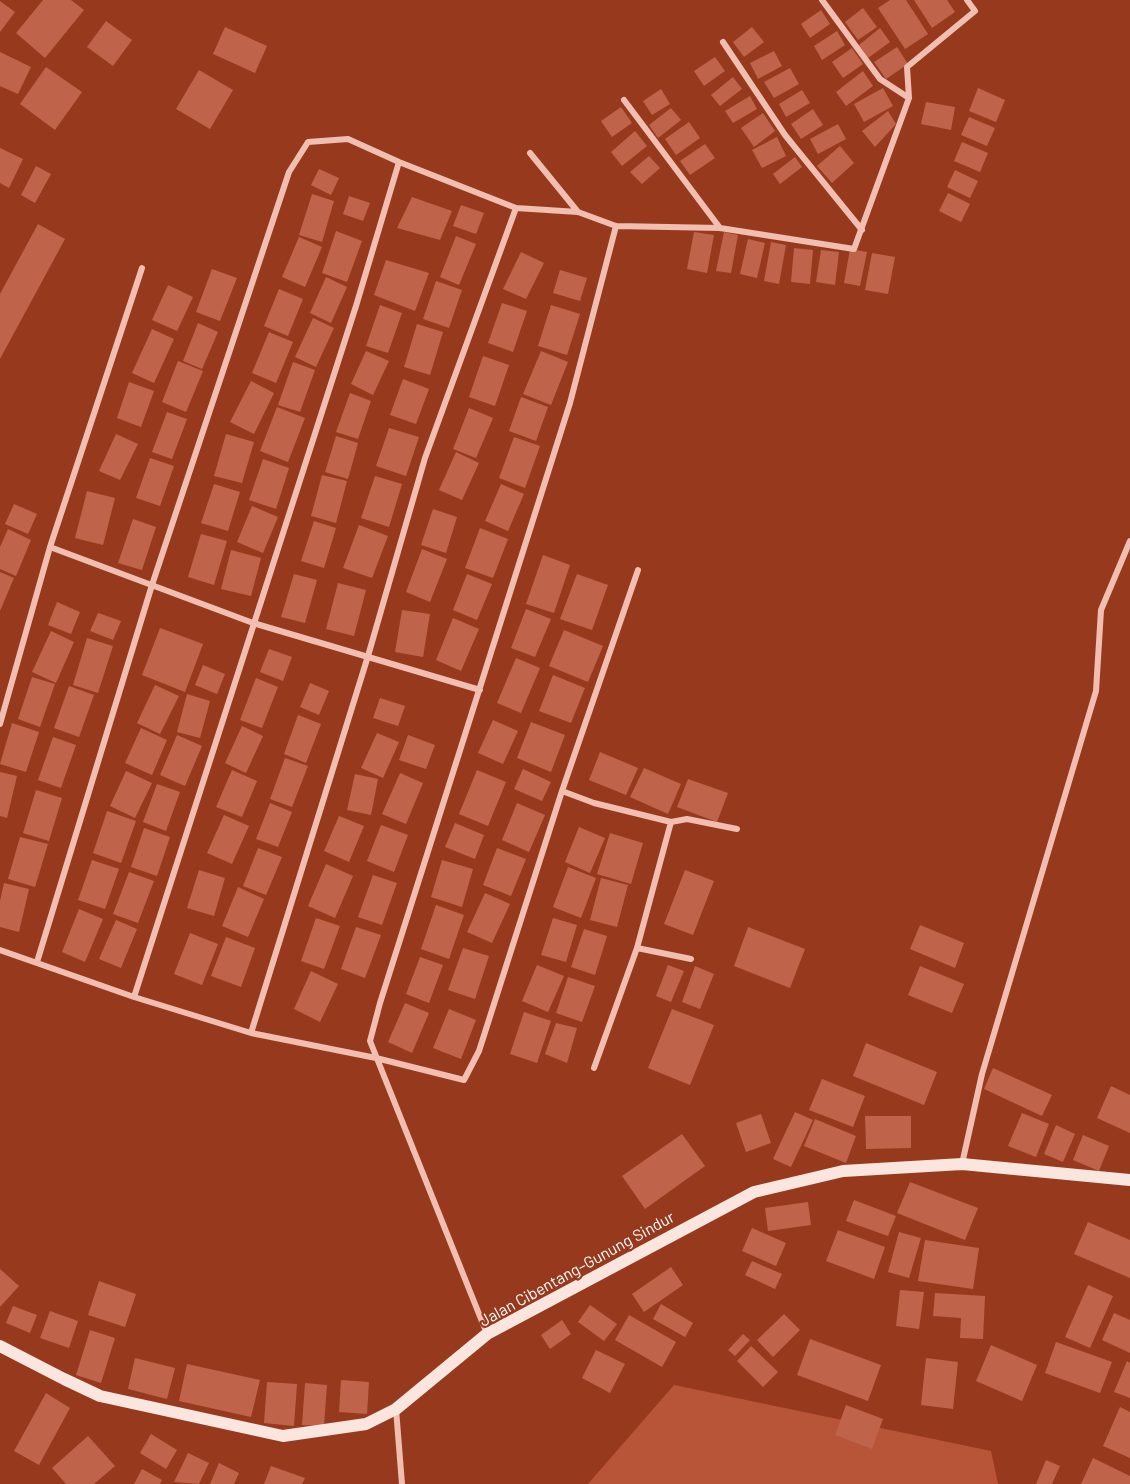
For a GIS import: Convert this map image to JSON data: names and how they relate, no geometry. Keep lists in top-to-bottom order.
{
  "streets": {
    "street": ["Jalan Cibentang–Gunung Sindur"]
  }
}
